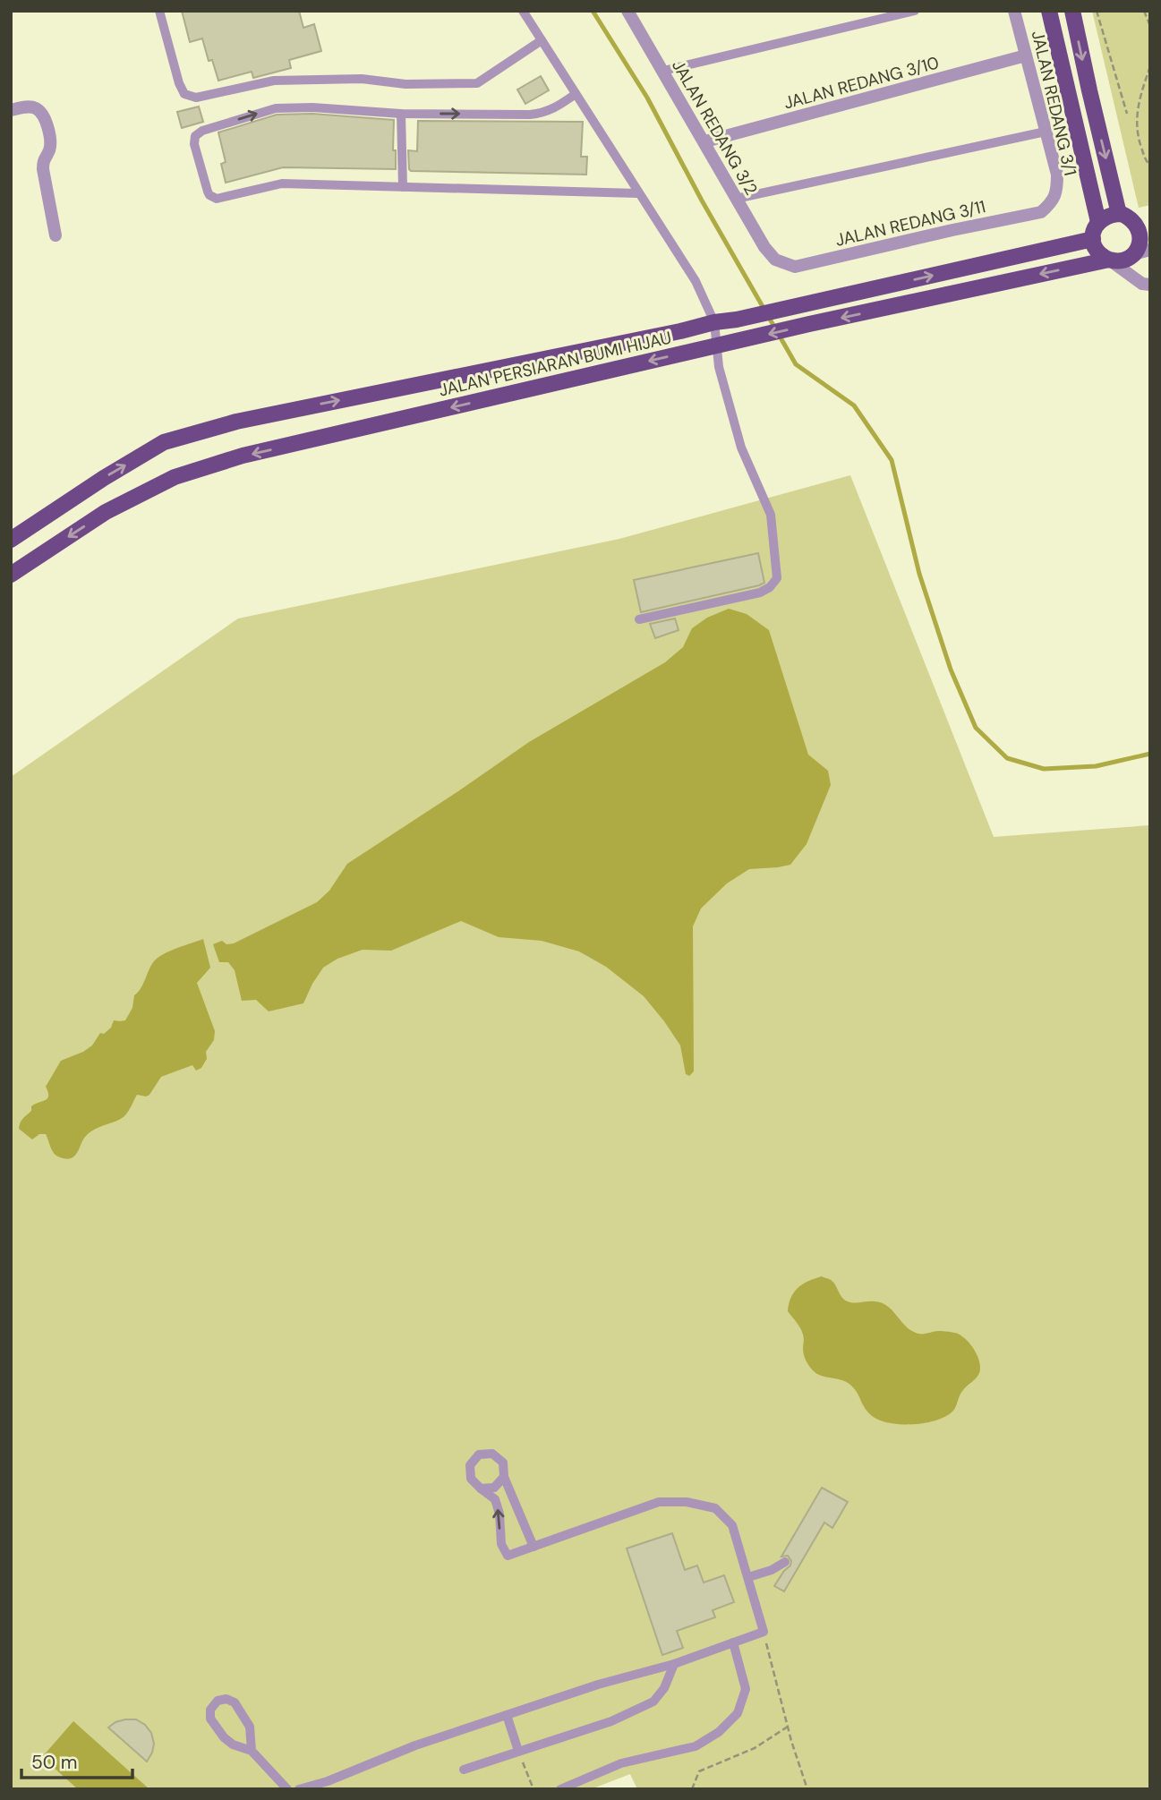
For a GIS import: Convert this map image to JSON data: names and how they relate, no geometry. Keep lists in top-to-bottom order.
{
  "streets": {
    "main road": ["JALAN PERSIARAN BUMI HIJAU"],
    "street": [
      "JALAN REDANG 3/10",
      "JALAN REDANG 3/1",
      "JALAN REDANG 3/2",
      "JALAN REDANG 3/11"
    ]
  },
  "crossings": [
    ["JALAN REDANG 3/10", "JALAN REDANG 3/1"],
    ["JALAN REDANG 3/10", "JALAN REDANG 3/2"],
    ["JALAN REDANG 3/1", "JALAN REDANG 3/11"],
    ["JALAN REDANG 3/2", "JALAN REDANG 3/11"]
  ],
  "scale_bar": "50 m"
}
